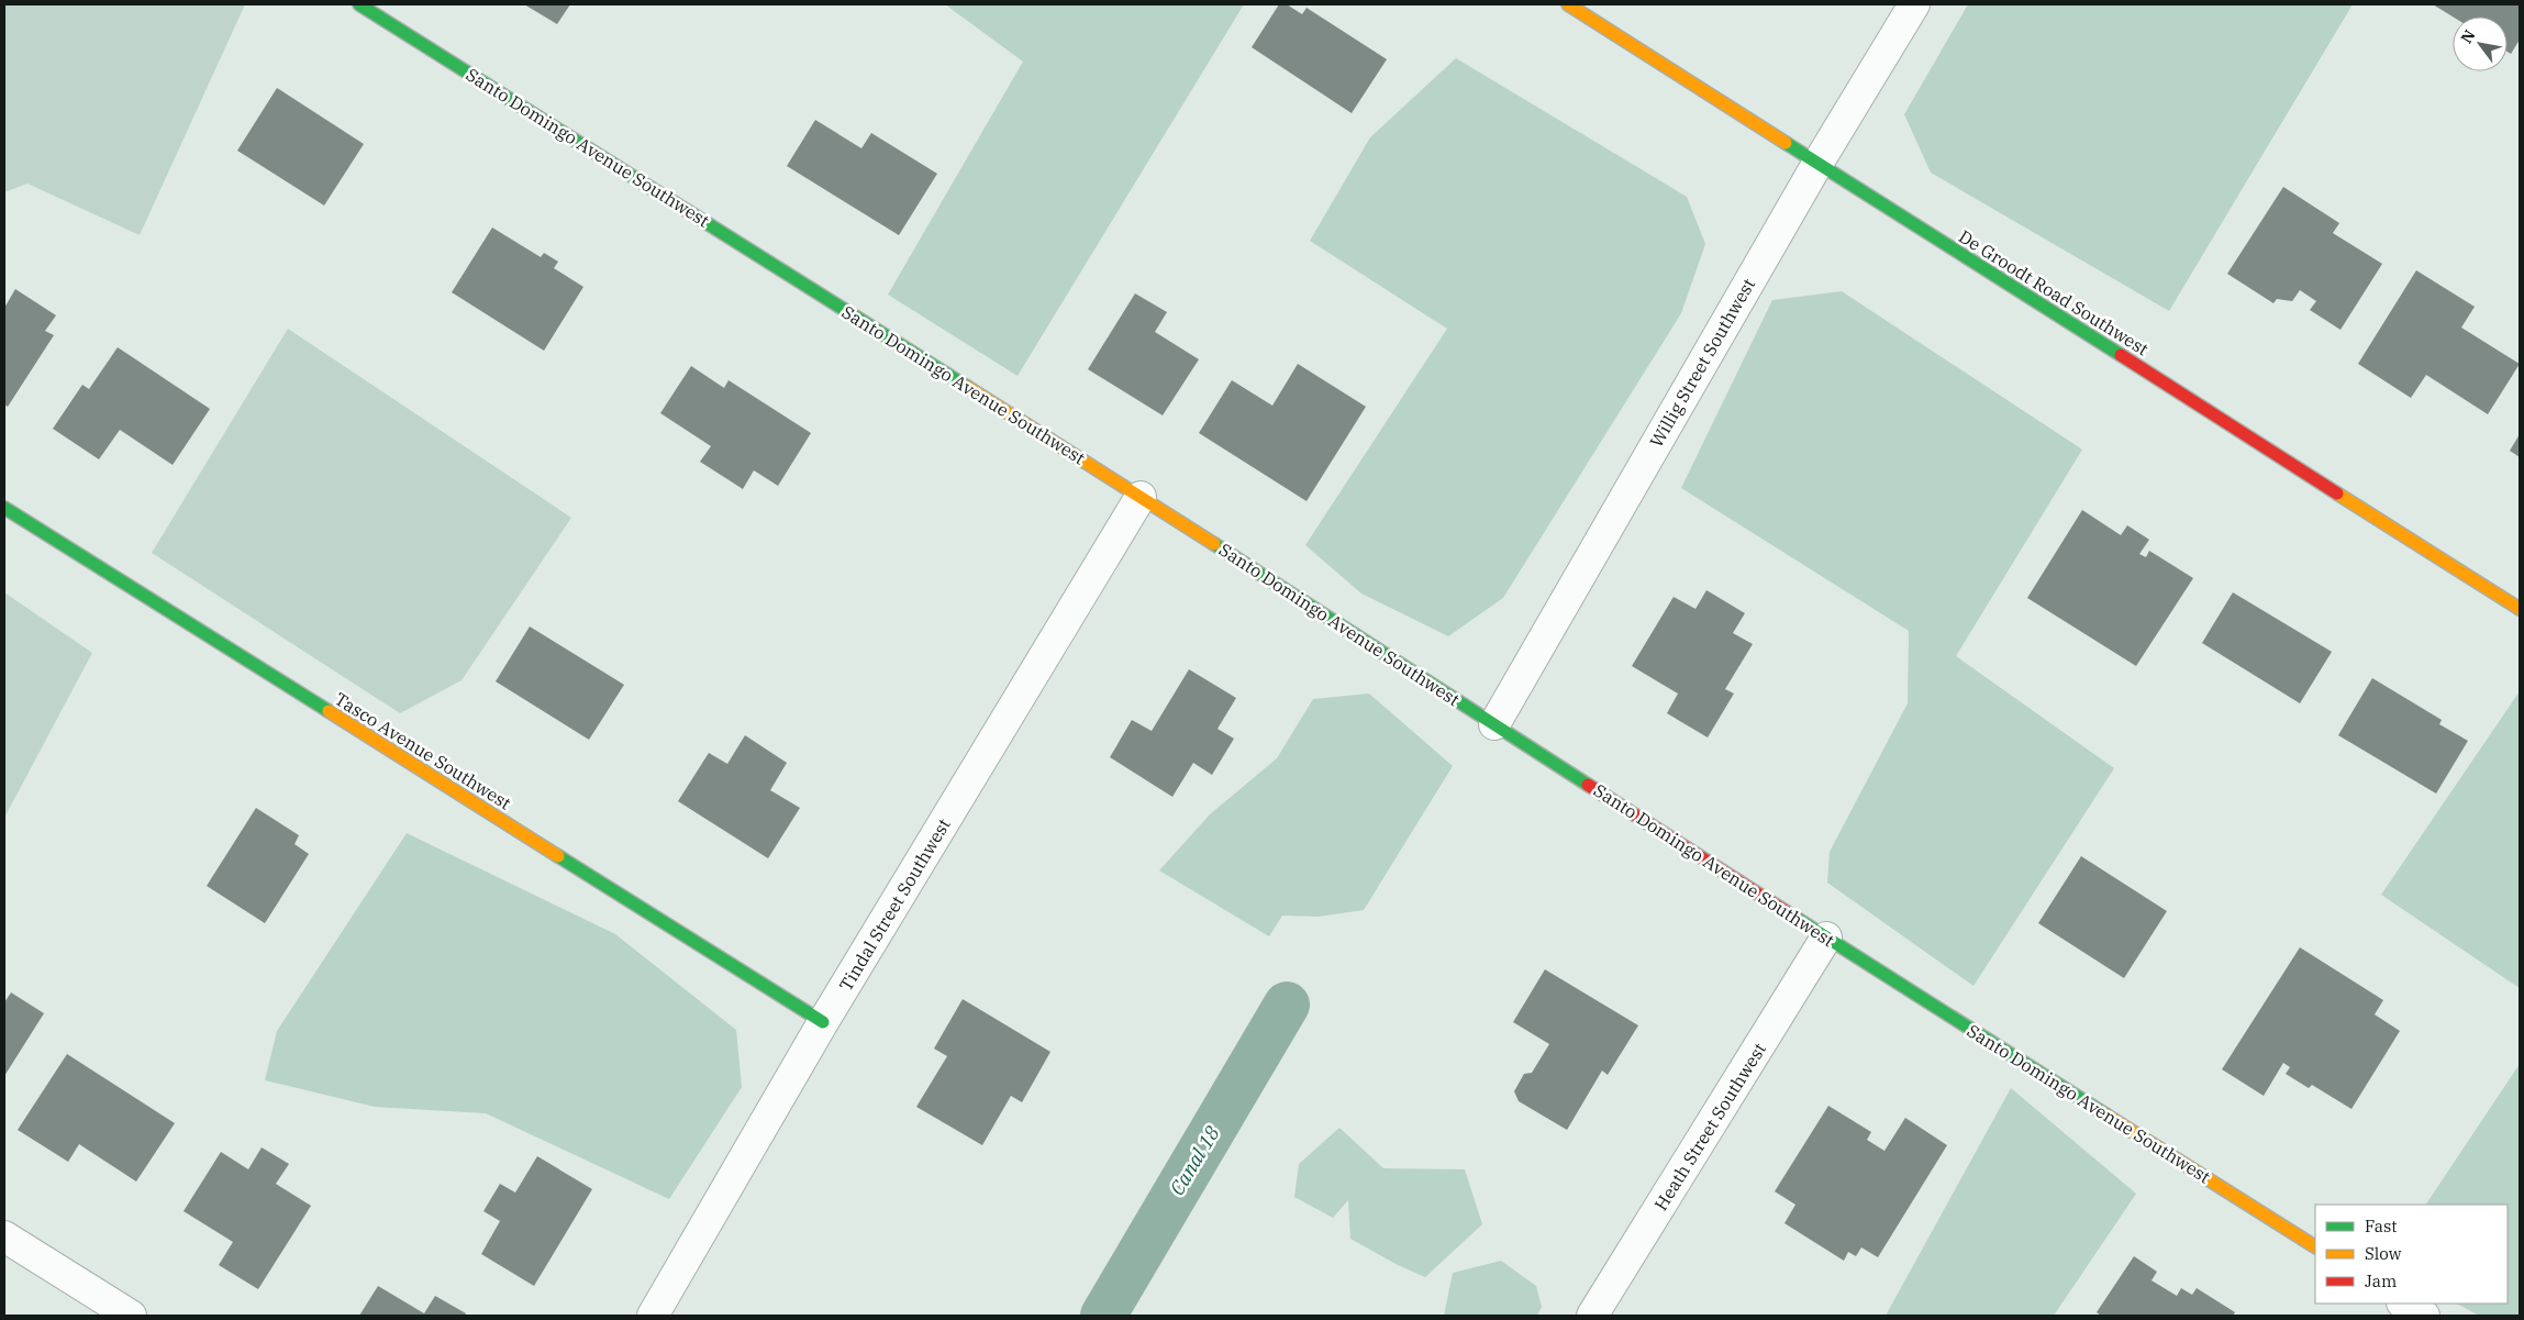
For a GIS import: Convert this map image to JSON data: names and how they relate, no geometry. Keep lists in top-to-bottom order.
{
  "streets": {
    "street": [
      "Santo Domingo Avenue Southwest",
      "De Groodt Road Southwest",
      "Willig Street Southwest",
      "Tasco Avenue Southwest",
      "Tindal Street Southwest",
      "Heath Street Southwest"
    ]
  },
  "crossings": [
    ["Santo Domingo Avenue Southwest", "Willig Street Southwest"],
    ["Santo Domingo Avenue Southwest", "Tindal Street Southwest"],
    ["Santo Domingo Avenue Southwest", "Heath Street Southwest"],
    ["De Groodt Road Southwest", "Willig Street Southwest"],
    ["Tasco Avenue Southwest", "Tindal Street Southwest"]
  ],
  "water": ["Canal 18"],
  "legend": ["Fast", "Slow", "Jam"],
  "north": "top left"
}
